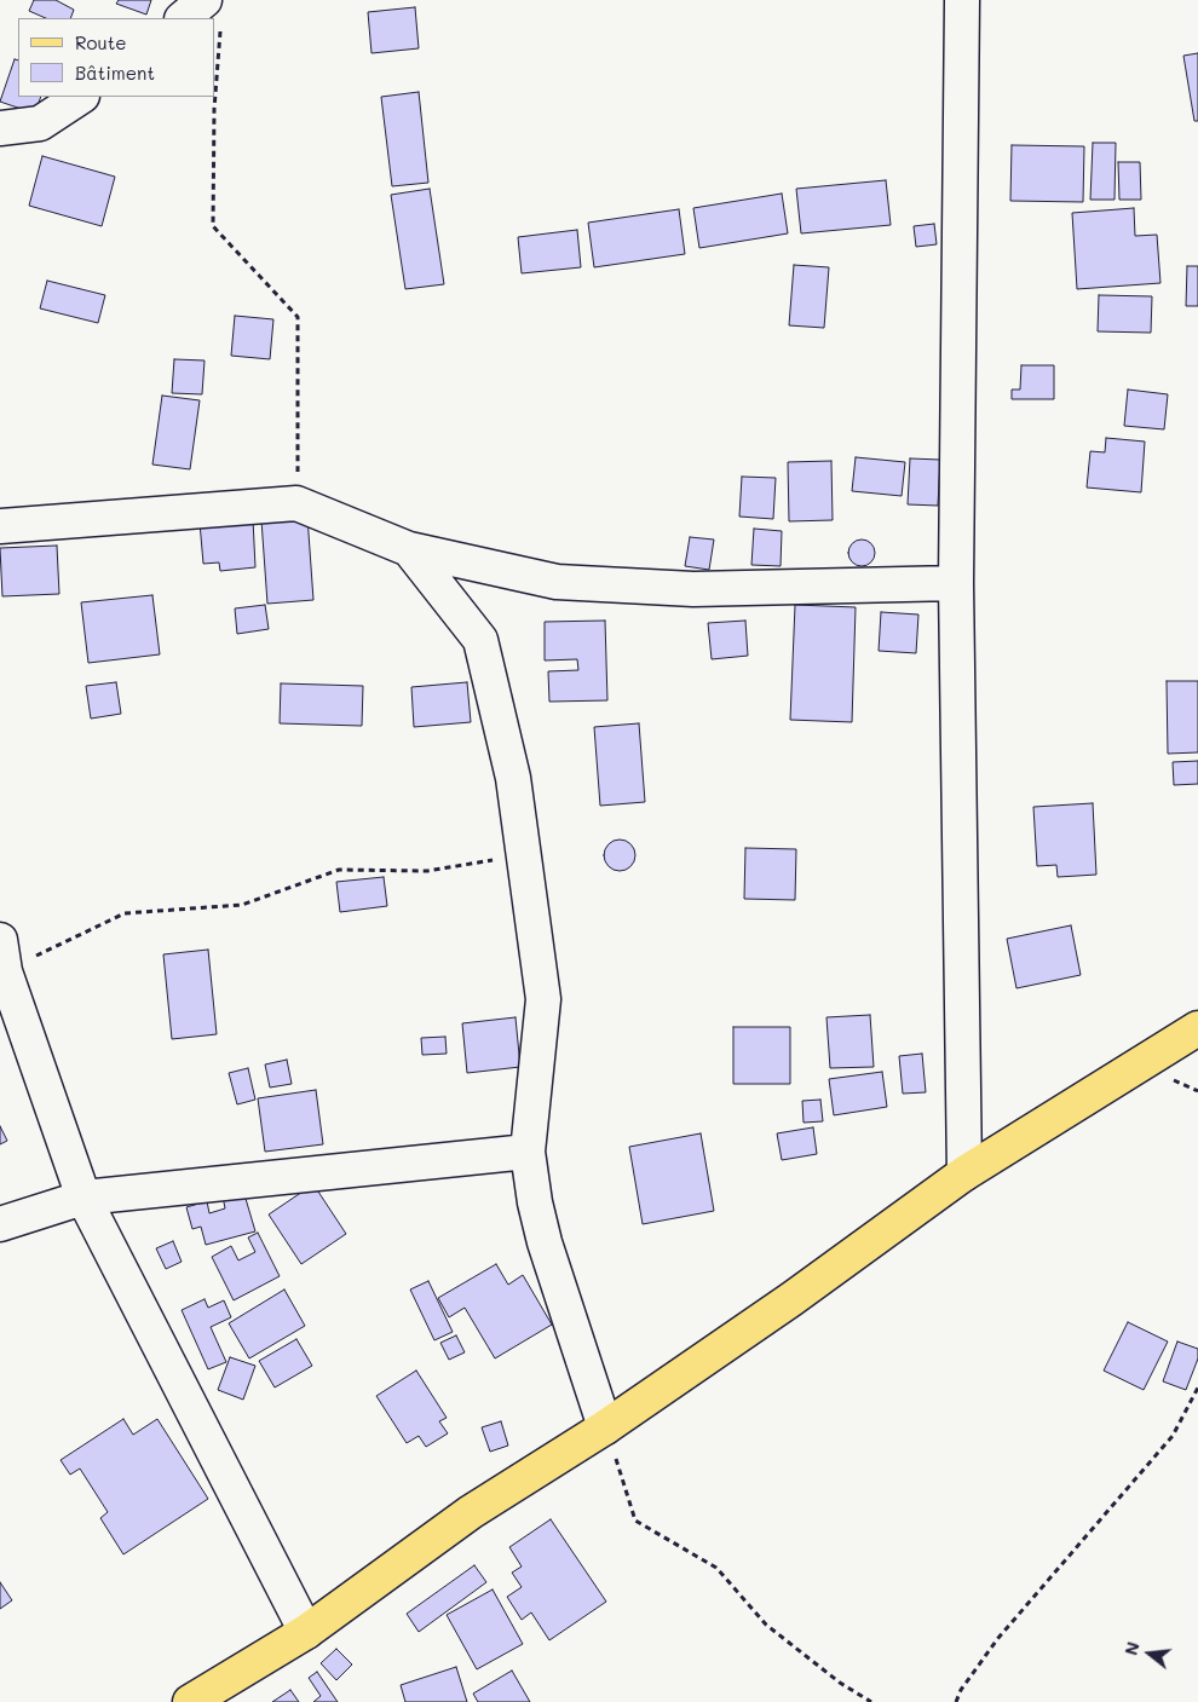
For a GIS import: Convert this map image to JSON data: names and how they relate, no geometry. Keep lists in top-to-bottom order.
{
  "legend": ["Route", "Bâtiment"],
  "north": "left"
}
